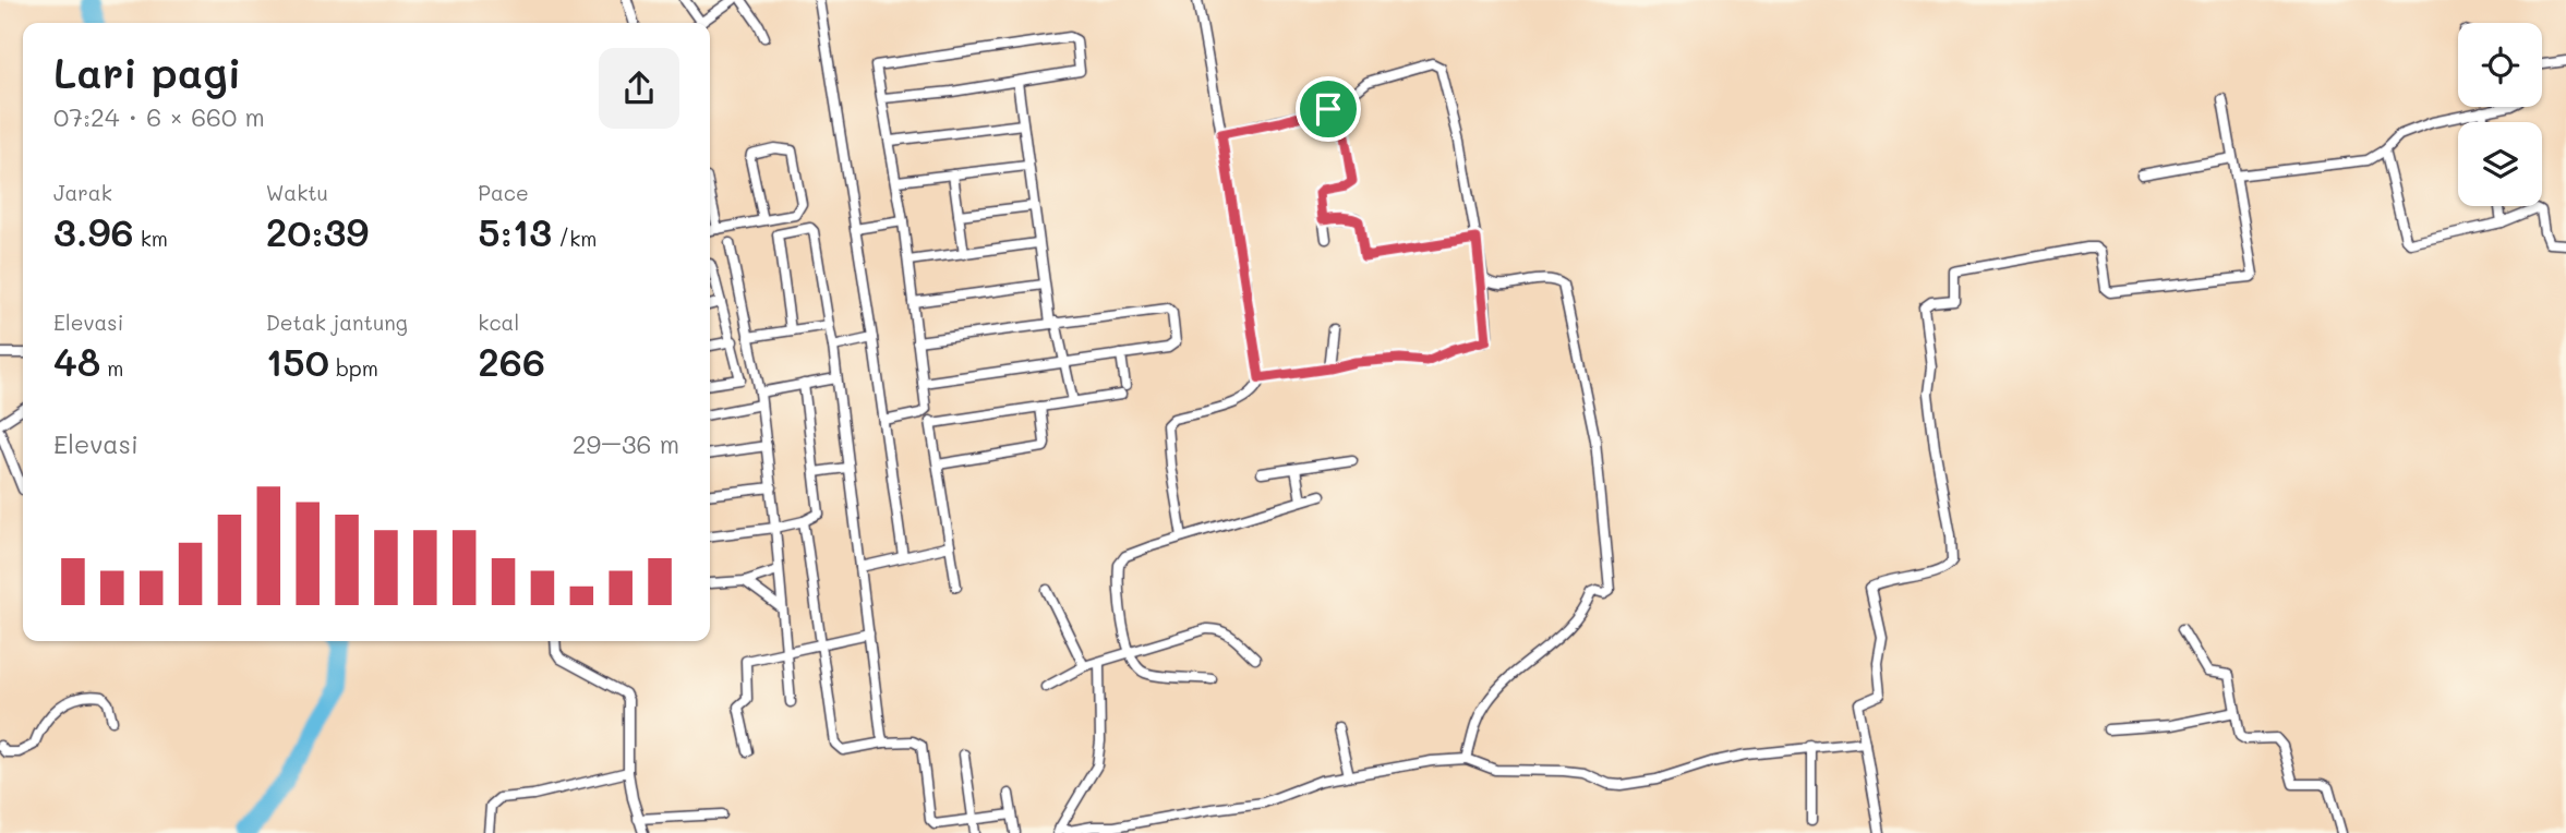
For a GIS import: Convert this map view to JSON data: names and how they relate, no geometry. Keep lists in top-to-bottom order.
{
  "page": {
    "heading": ["Lari pagi", "07:24 · 6 × 660 m"],
    "stats": [
      ["Jarak", "3.96 km"],
      ["Waktu", "20:39"],
      ["Pace", "5:13 /km"],
      ["Elevasi", "48 m"],
      ["Detak jantung", "150 bpm"],
      ["kcal", "266"]
    ],
    "chart": ["Elevasi", "29–36 m"]
  }
}
